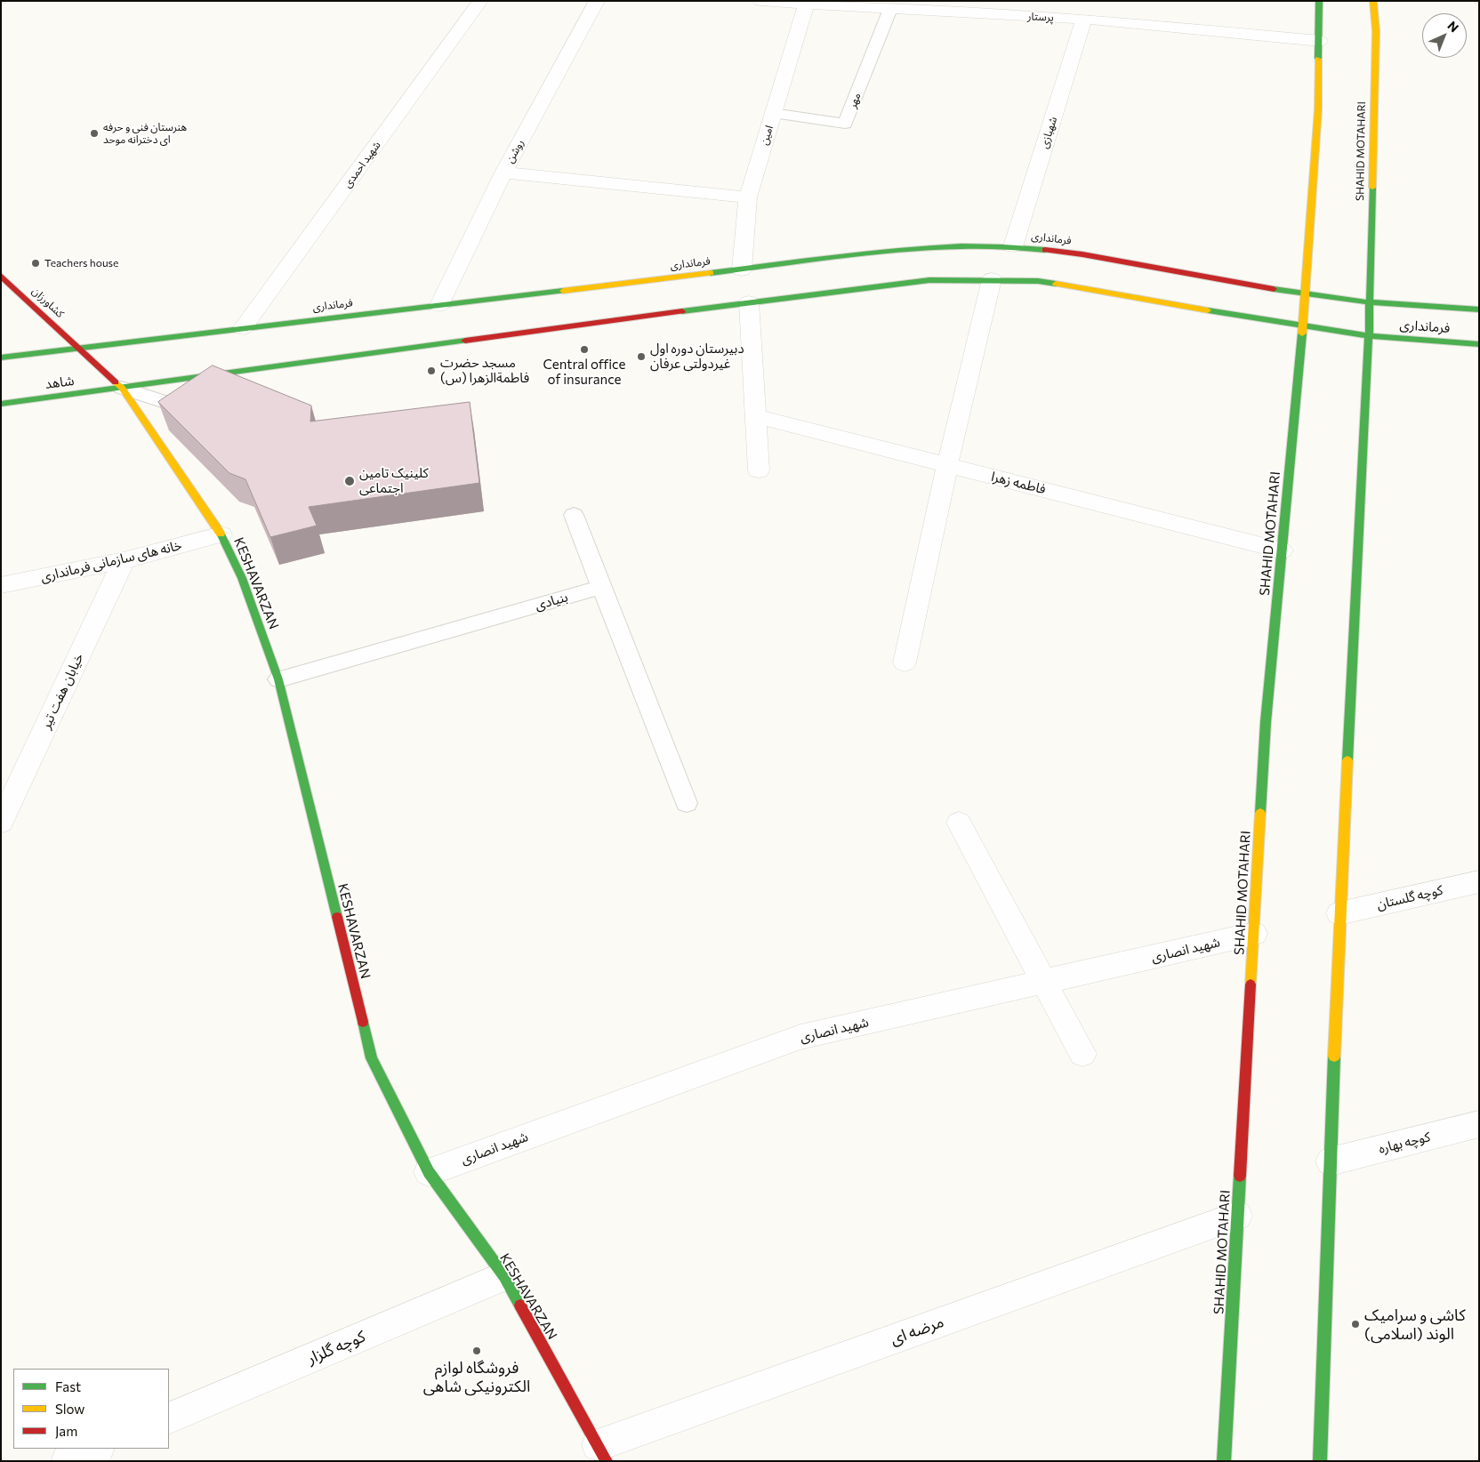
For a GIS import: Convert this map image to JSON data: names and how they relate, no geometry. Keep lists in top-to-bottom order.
{
  "streets": {
    "main road": [
      "SHAHID MOTAHARI",
      "فرمانداری",
      "کشاورزان",
      "شاهد",
      "KESHAVARZAN"
    ],
    "street": [
      "پرستار",
      "شهبازی",
      "امین",
      "روشن",
      "شهید احمدی",
      "فاطمه زهرا",
      "خانه های سازمانی فرمانداری",
      "خیابان هفت تیر",
      "کوچه گلستان",
      "شهید انصاری",
      "کوچه بهاره",
      "مرضه ای",
      "کوچه گلزار"
    ],
    "lane": ["مهر", "بنیادی"]
  },
  "crossings": [
    ["پرستار", "مهر"],
    ["پرستار", "شهبازی"],
    ["پرستار", "امین"],
    ["مهر", "امین"],
    ["شهبازی", "فرمانداری"],
    ["امین", "فرمانداری"],
    ["روشن", "فرمانداری"],
    ["SHAHID MOTAHARI", "فرمانداری"],
    ["SHAHID MOTAHARI", "فاطمه زهرا"],
    ["SHAHID MOTAHARI", "شهید انصاری"],
    ["SHAHID MOTAHARI", "مرضه ای"],
    ["شهید احمدی", "فرمانداری"],
    ["فرمانداری", "کشاورزان"],
    ["کشاورزان", "شاهد"],
    ["کشاورزان", "KESHAVARZAN"],
    ["شاهد", "KESHAVARZAN"],
    ["خانه های سازمانی فرمانداری", "KESHAVARZAN"],
    ["خانه های سازمانی فرمانداری", "خیابان هفت تیر"],
    ["KESHAVARZAN", "بنیادی"],
    ["KESHAVARZAN", "شهید انصاری"],
    ["KESHAVARZAN", "مرضه ای"],
    ["KESHAVARZAN", "کوچه گلزار"]
  ],
  "places": [
    "هنرستان فنی و حرفه ای دخترانه موحد",
    "Teachers house",
    "Central office of insurance",
    "دبیرستان دوره اول غیردولتی عرفان",
    "مسجد حضرت فاطمةالزهرا (س)",
    "کلینیک تامین اجتماعی",
    "کاشی و سرامیک الوند (اسلامی)",
    "فروشگاه لوازم الکترونیکی شاهی"
  ],
  "legend": ["Fast", "Slow", "Jam"],
  "north": "top right"
}
